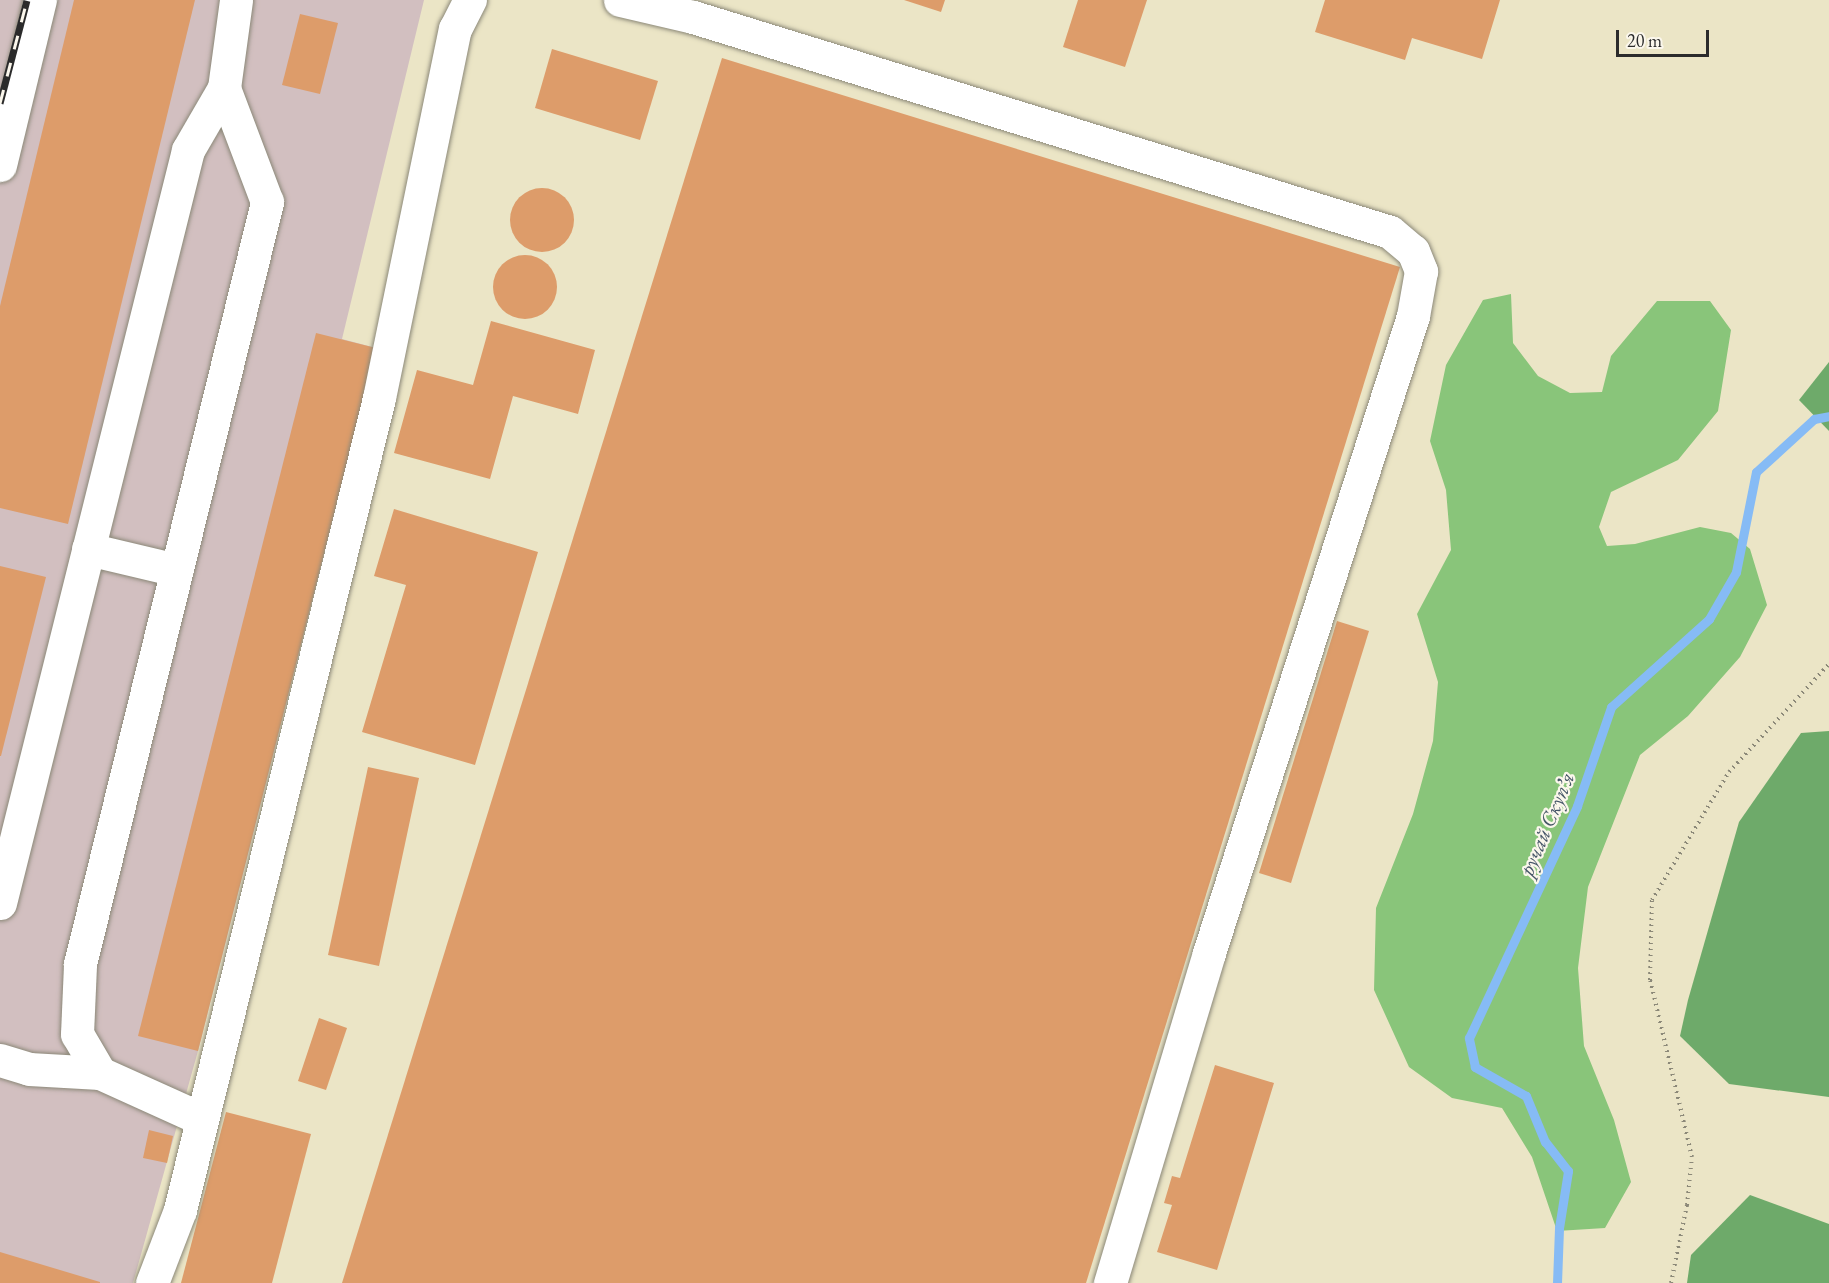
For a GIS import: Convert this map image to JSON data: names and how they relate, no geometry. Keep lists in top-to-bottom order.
{
  "water": ["ручай Скупʼя"],
  "scale_bar": "20 m"
}
